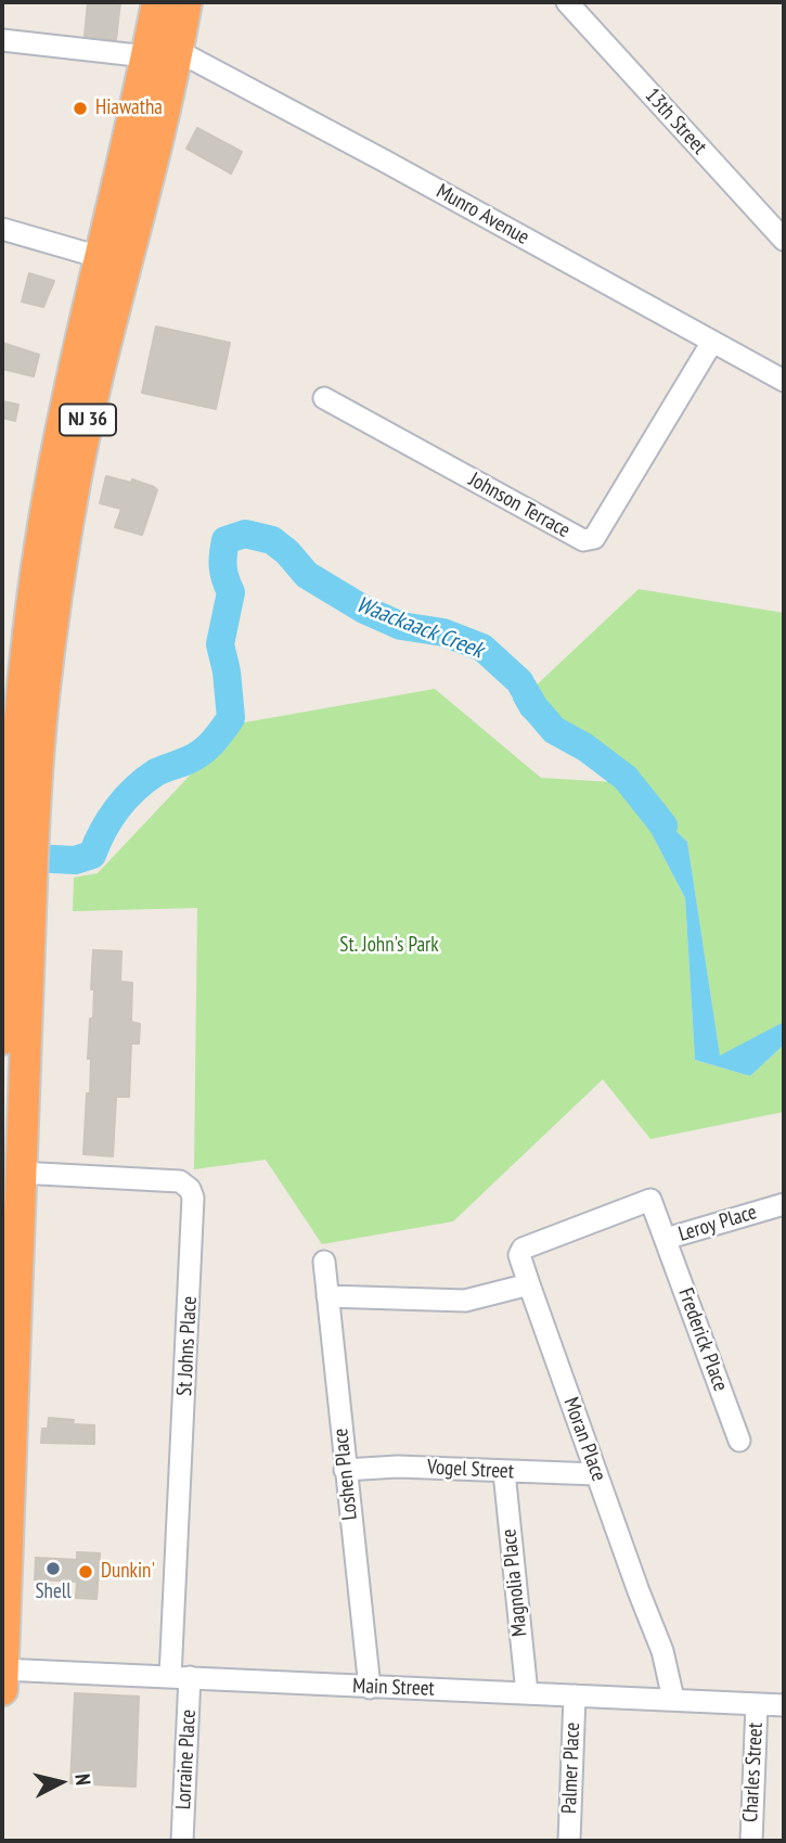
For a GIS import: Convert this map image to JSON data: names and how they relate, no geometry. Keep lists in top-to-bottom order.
{
  "streets": {
    "highway": ["NJ 36"],
    "street": [
      "13th Street",
      "Munro Avenue",
      "Johnson Terrace",
      "Leroy Place",
      "Frederick Place",
      "St Johns Place",
      "Moran Place",
      "Vogel Street",
      "Loshen Place",
      "Magnolia Place",
      "Main Street",
      "Lorraine Place",
      "Palmer Place",
      "Charles Street"
    ]
  },
  "crossings": [
    ["Munro Avenue", "NJ 36"],
    ["Munro Avenue", "Johnson Terrace"],
    ["NJ 36", "St Johns Place"],
    ["NJ 36", "Main Street"],
    ["Leroy Place", "Frederick Place"],
    ["Leroy Place", "Moran Place"],
    ["St Johns Place", "Main Street"],
    ["St Johns Place", "Lorraine Place"],
    ["Moran Place", "Vogel Street"],
    ["Moran Place", "Main Street"],
    ["Vogel Street", "Loshen Place"],
    ["Vogel Street", "Magnolia Place"],
    ["Loshen Place", "Main Street"],
    ["Magnolia Place", "Main Street"],
    ["Main Street", "Lorraine Place"],
    ["Main Street", "Palmer Place"],
    ["Main Street", "Charles Street"]
  ],
  "water": ["Waackaack Creek"],
  "parks": ["St. John's Park"],
  "places": ["Hiawatha", "Shell", "Dunkin'"],
  "north": "right"
}
